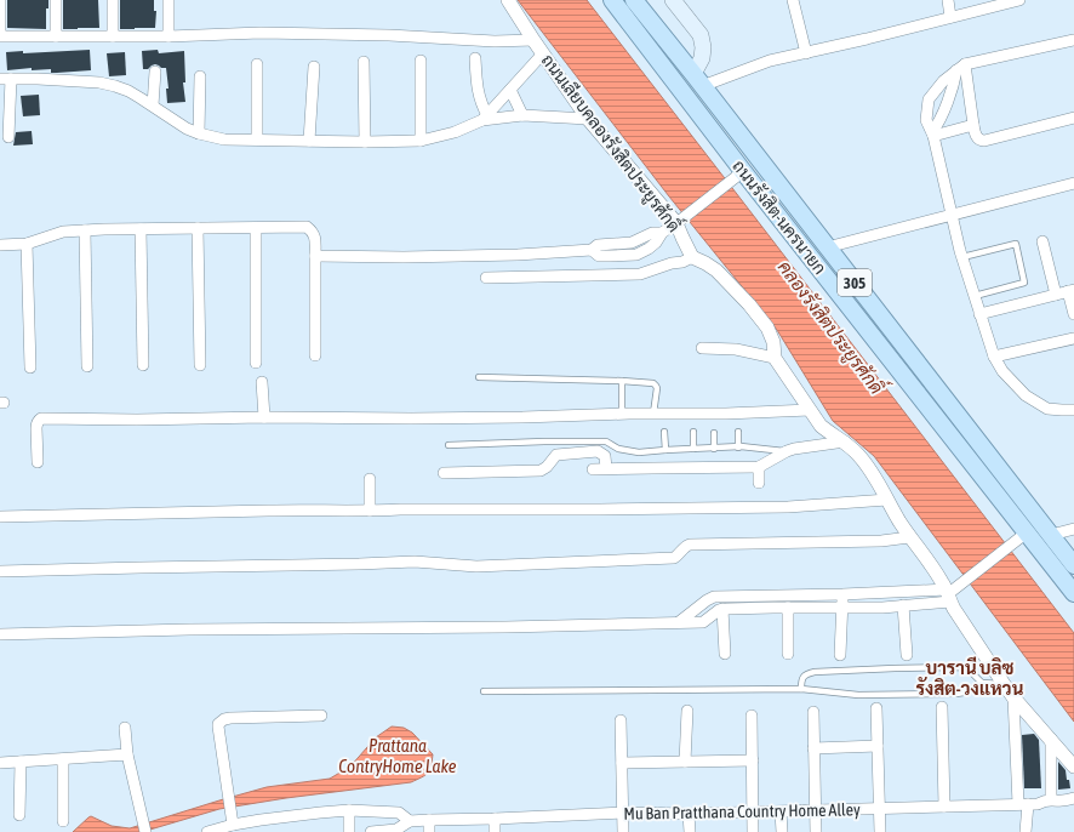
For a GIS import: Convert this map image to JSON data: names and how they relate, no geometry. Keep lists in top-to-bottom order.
{
  "streets": {
    "main road": ["ถนนรังสิต-นครนายก", "305"],
    "street": ["ถนนเลียบคลองรังสิตประยูรศักดิ์", "Mu Ban Pratthana Country Home Alley"]
  },
  "districts": ["บารานี บลิซ รังสิต-วงแหวน"],
  "water": ["คลองรังสิตประยูรศักดิ์", "Prattana ContryHome Lake"]
}
